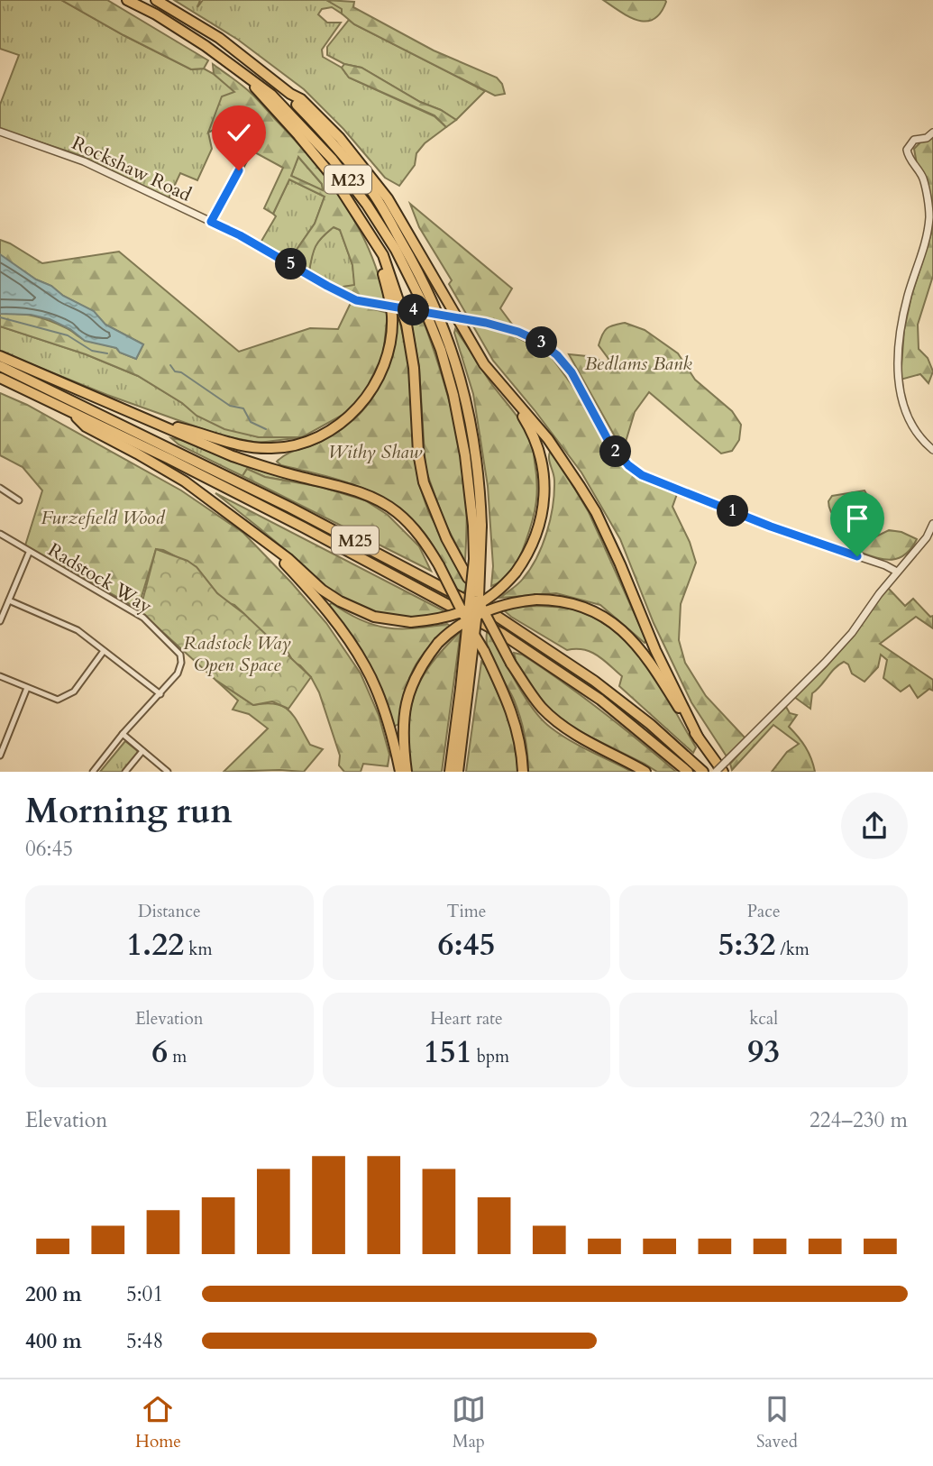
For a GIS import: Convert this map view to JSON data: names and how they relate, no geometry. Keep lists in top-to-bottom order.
{
  "streets": {
    "highway": ["M23", "M25"],
    "street": ["Rockshaw Road", "Radstock Way"]
  },
  "parks": [
    "Bedlams Bank",
    "Withy Shaw",
    "Furzefield Wood",
    "Radstock Way Open Space"
  ],
  "page": {
    "pins": [
      "5",
      "4",
      "3",
      "2",
      "1"
    ],
    "heading": ["Morning run", "06:45"],
    "stats": [
      ["Distance", "1.22 km"],
      ["Time", "6:45"],
      ["Pace", "5:32 /km"],
      ["Elevation", "6 m"],
      ["Heart rate", "151 bpm"],
      ["kcal", "93"]
    ],
    "chart": ["Elevation", "224–230 m"],
    "list": [
      {
        "name": "200 m",
        "note": "5:01"
      },
      {
        "name": "400 m",
        "note": "5:48"
      }
    ],
    "tabs": ["Home", "Map", "Saved"]
  }
}
